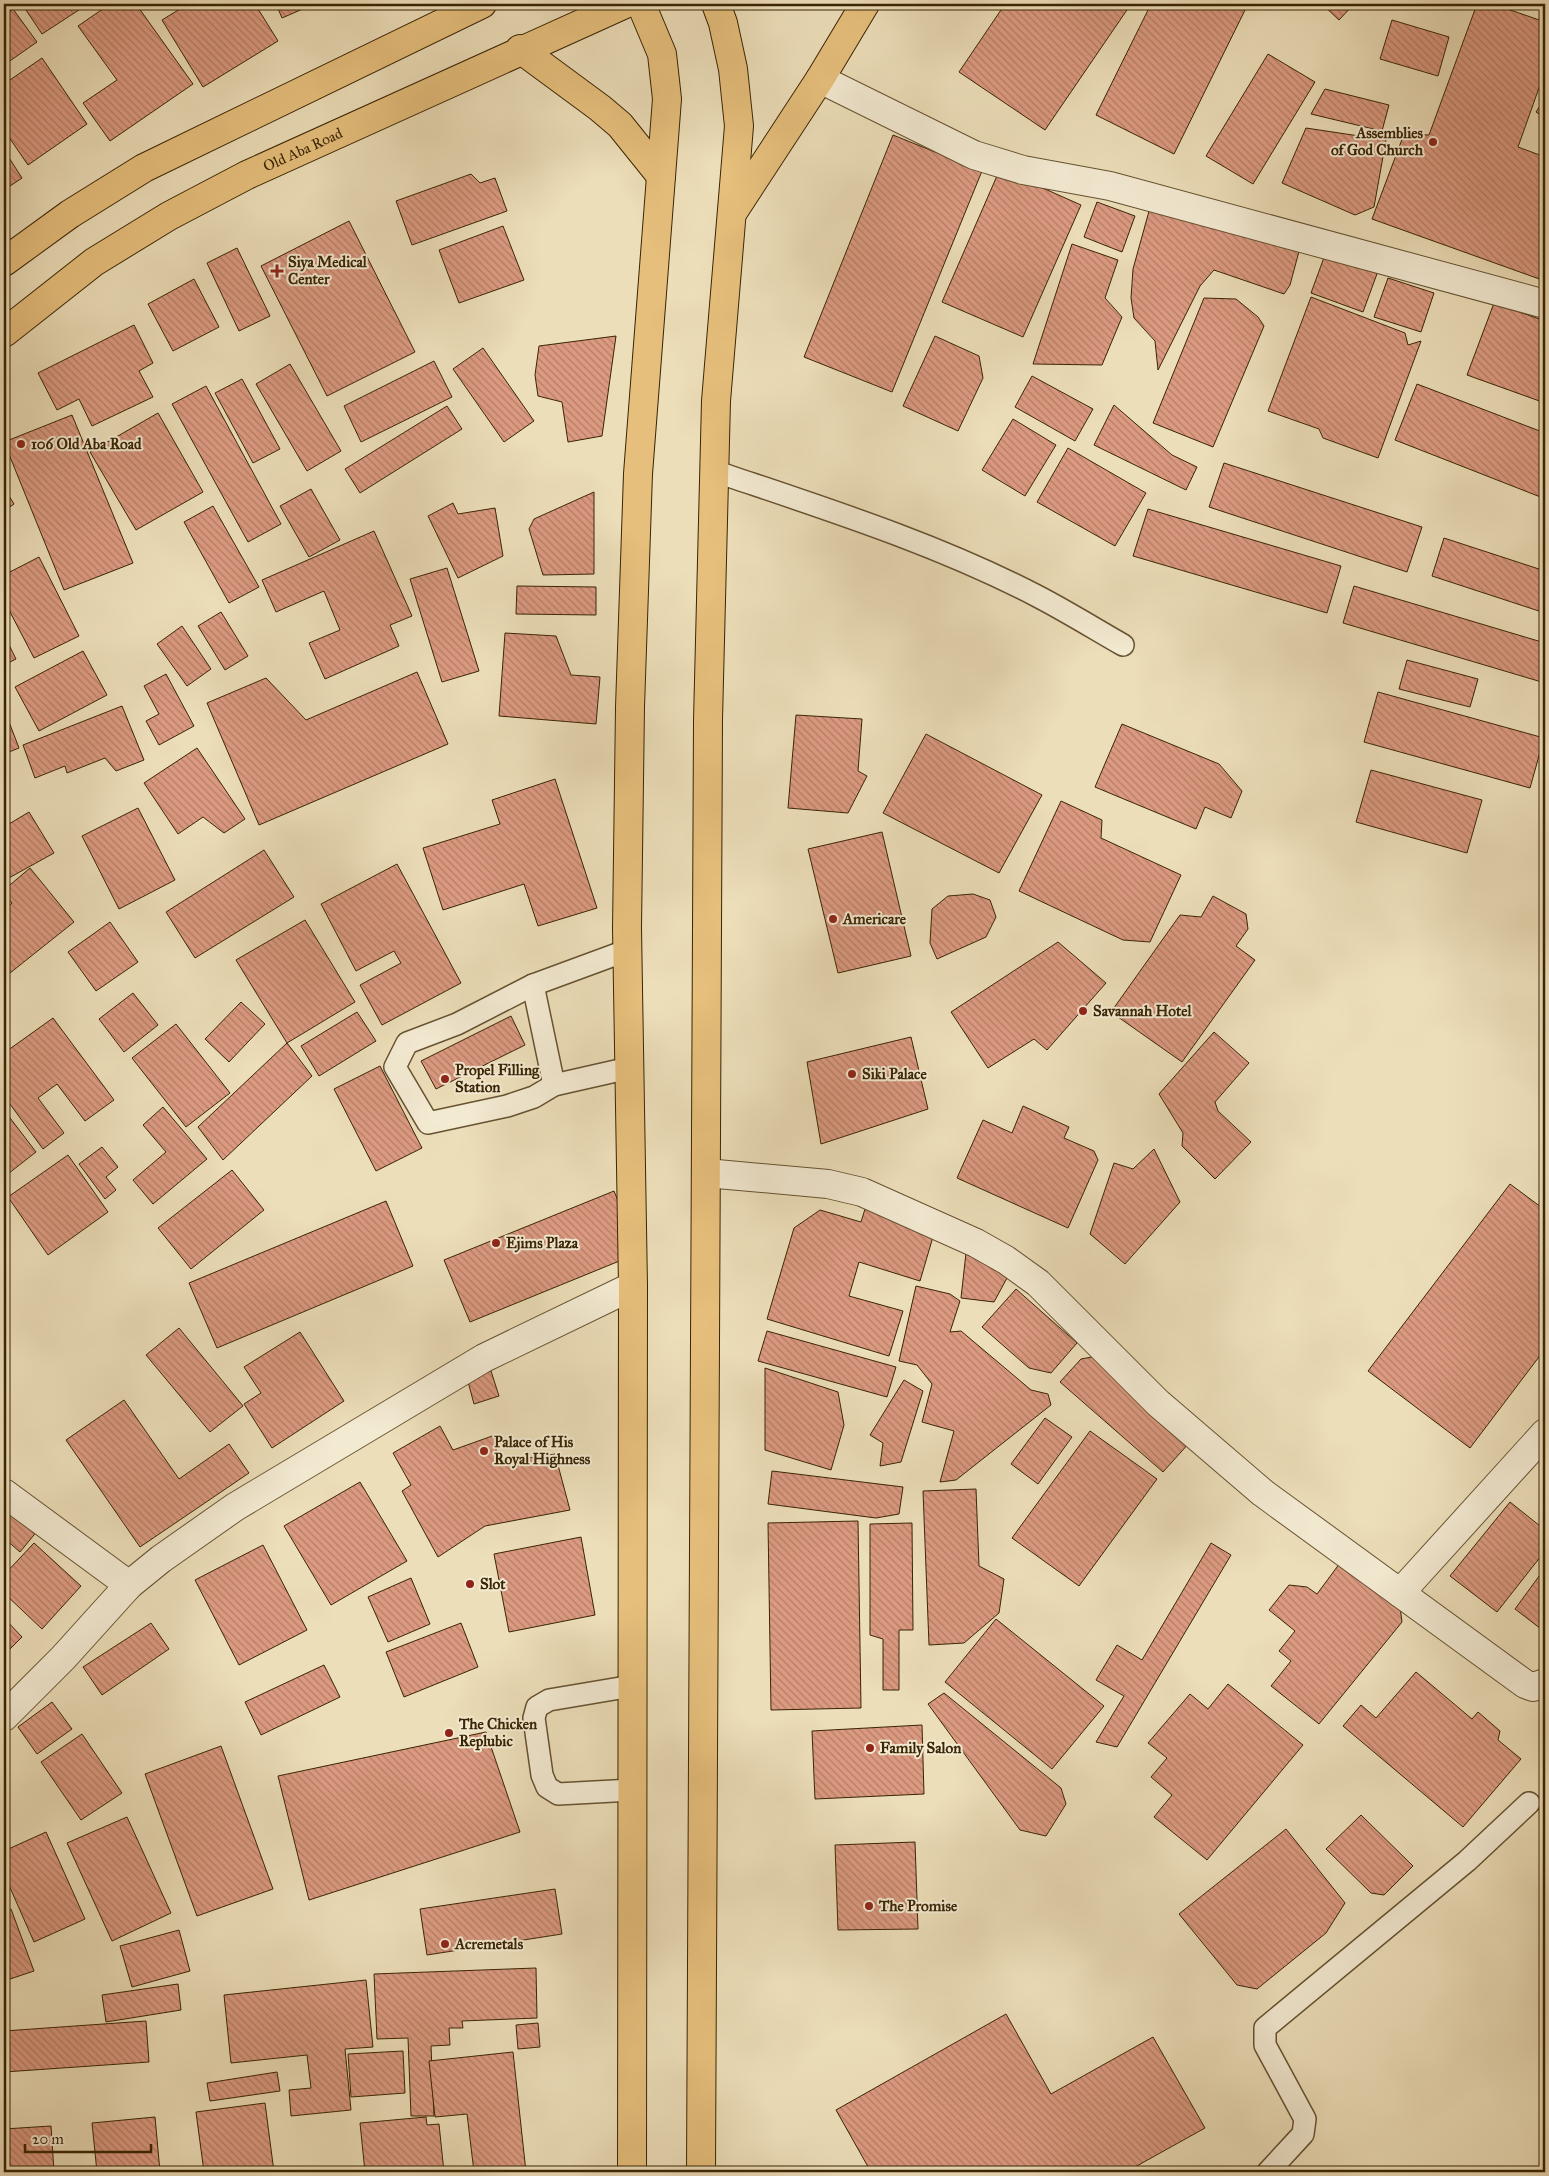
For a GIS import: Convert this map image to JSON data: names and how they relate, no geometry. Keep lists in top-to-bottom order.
{
  "streets": {
    "main road": ["Old Aba Road"]
  },
  "places": {
    "other": [
      "Assemblies of God Church",
      "106 Old Aba Road",
      "Americare",
      "Savannah Hotel",
      "Siki Palace",
      "Propel Filling Station",
      "Ejims Plaza",
      "Palace of His Royal Highness",
      "Slot",
      "The Chicken Replubic",
      "Family Salon",
      "The Promise",
      "Acremetals"
    ],
    "health": ["Siya Medical Center"]
  },
  "scale_bar": "20 m"
}
